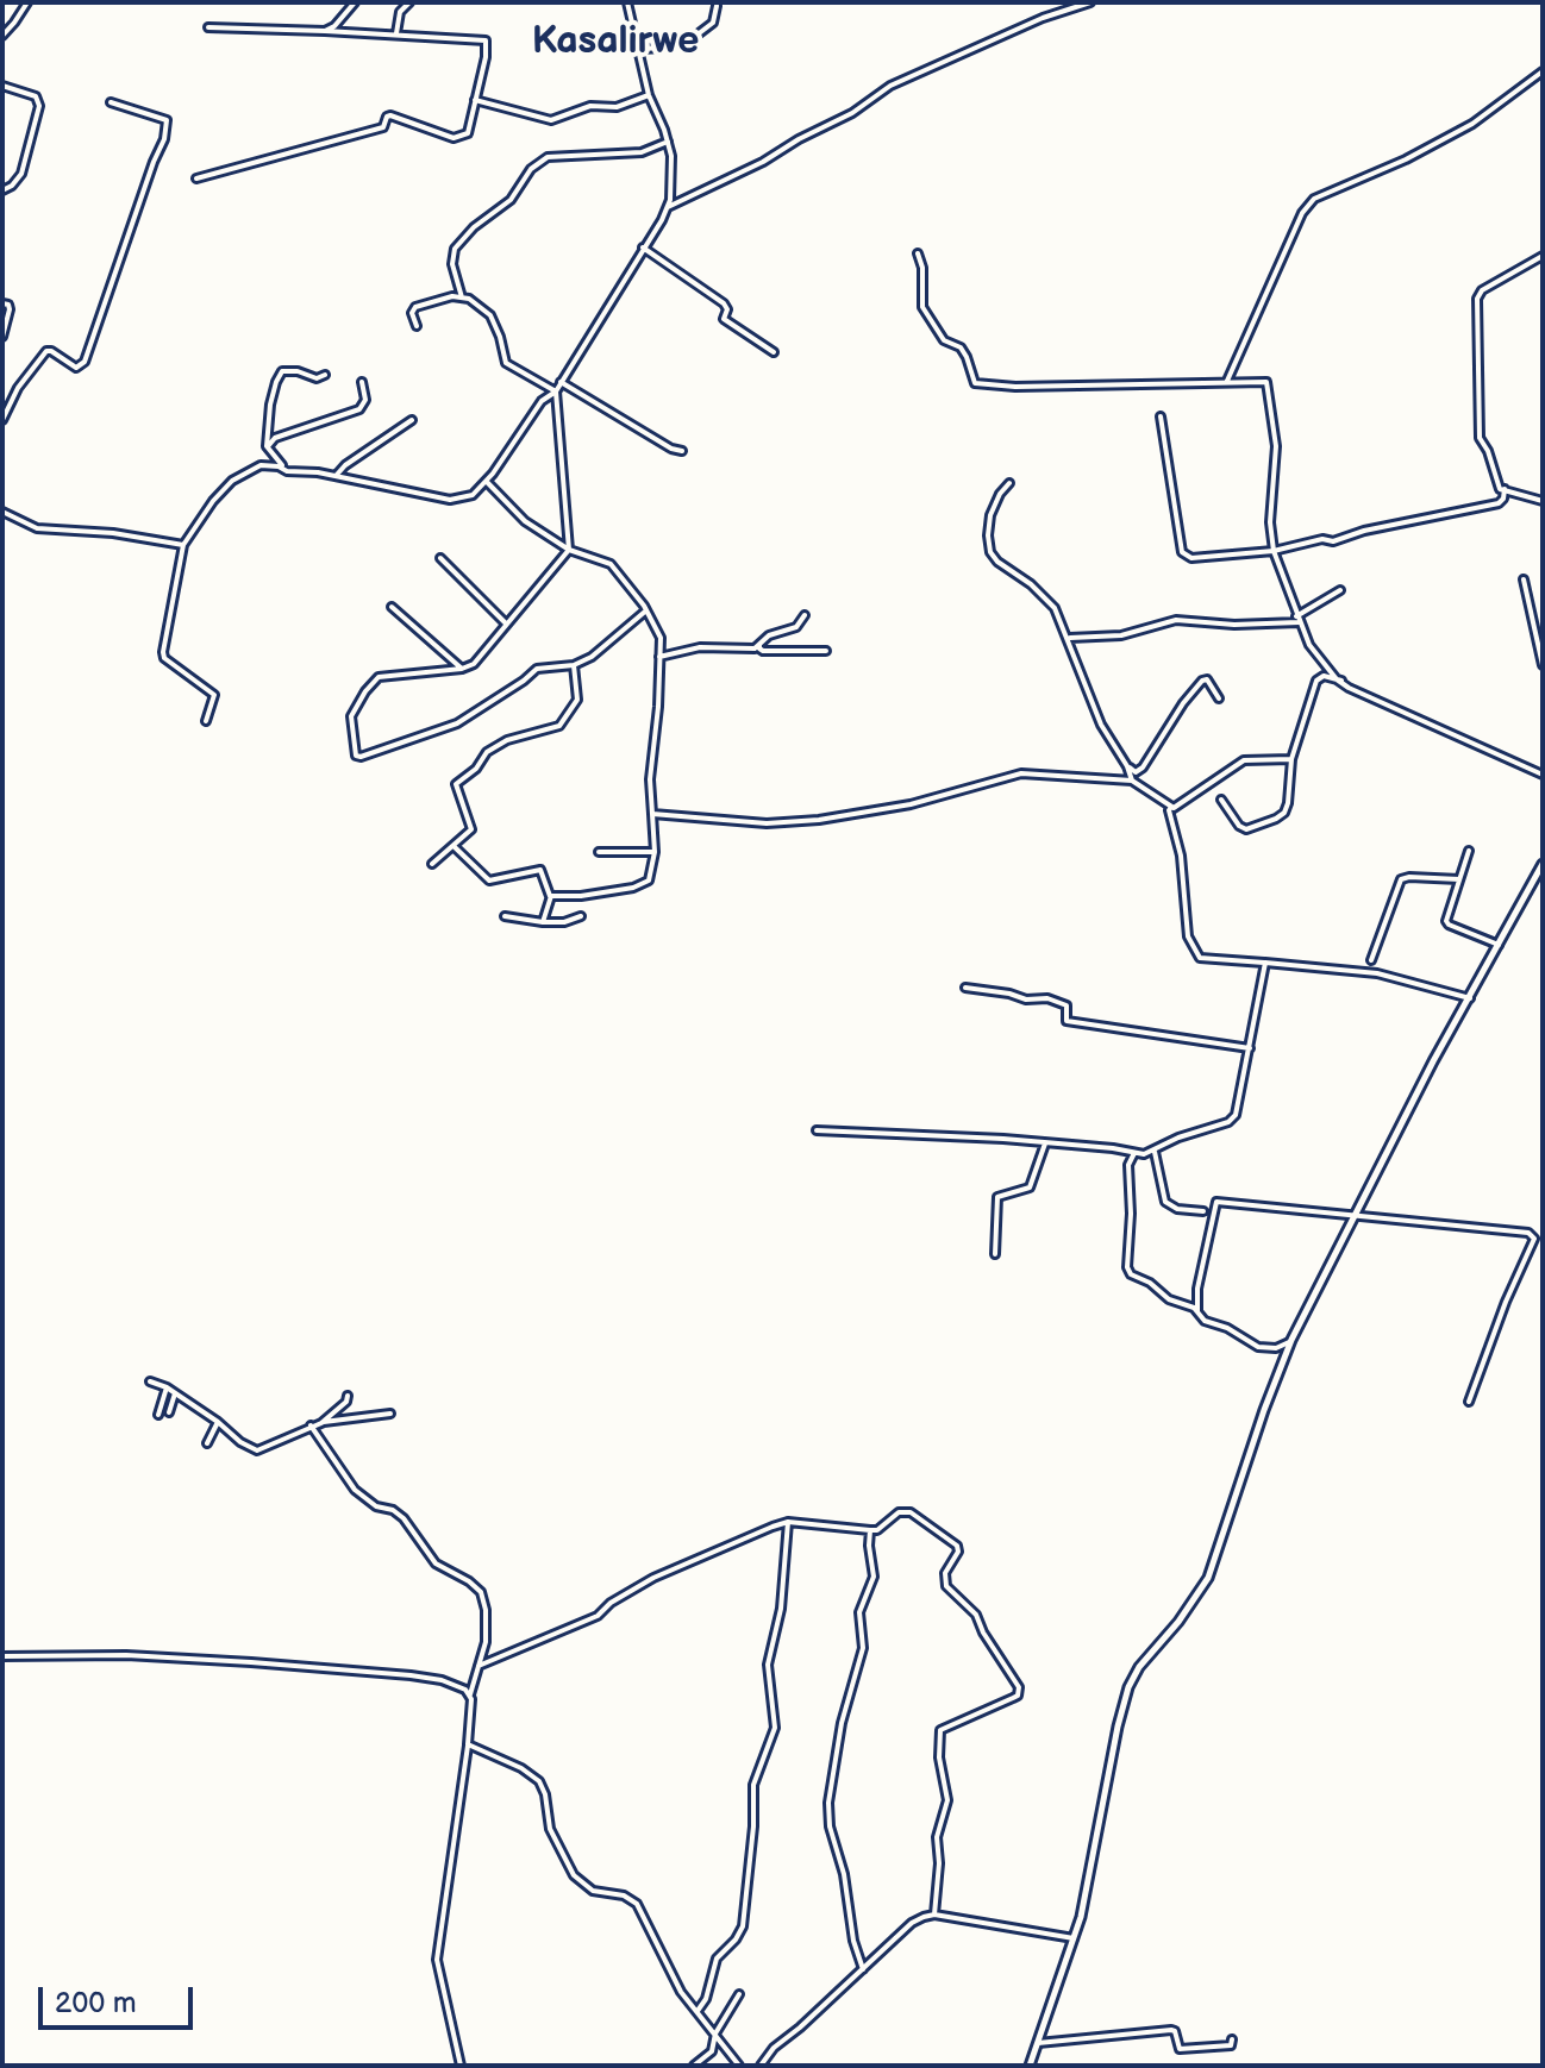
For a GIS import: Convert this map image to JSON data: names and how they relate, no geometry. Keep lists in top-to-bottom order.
{
  "districts": ["Kasalirwe"],
  "scale_bar": "200 m"
}
